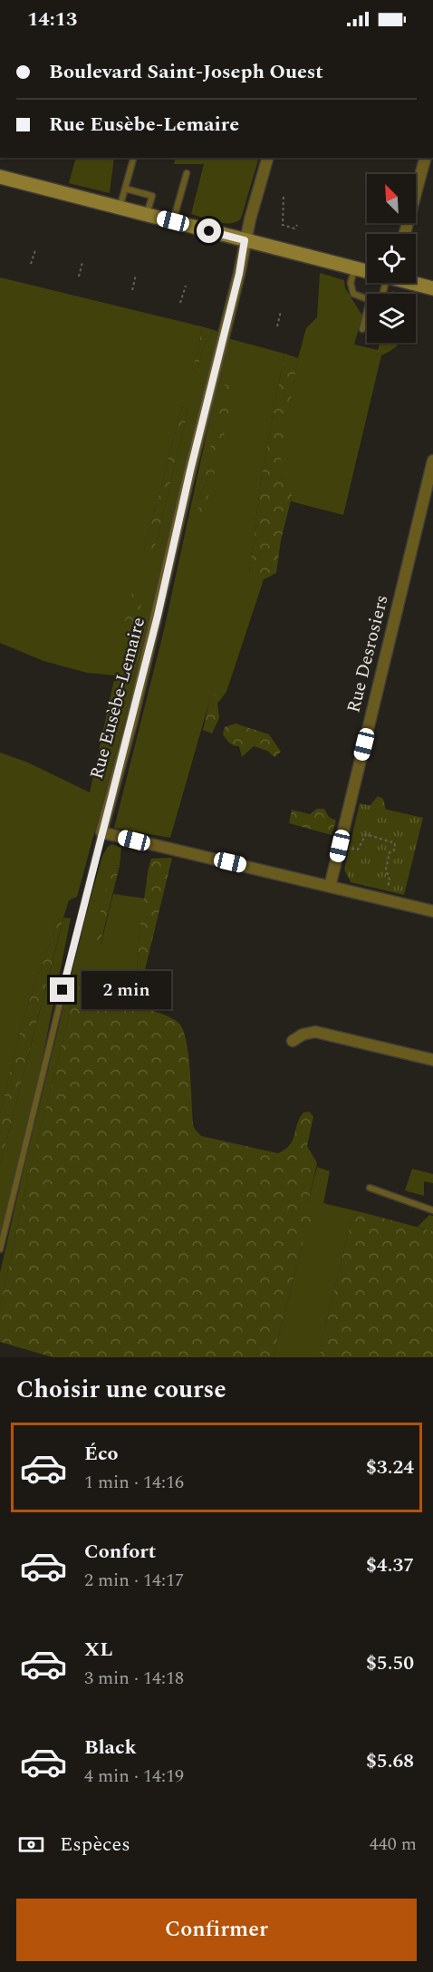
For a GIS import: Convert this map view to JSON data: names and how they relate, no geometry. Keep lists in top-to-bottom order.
{
  "streets": {
    "street": ["Rue Desrosiers", "Rue Eusèbe-Lemaire"]
  },
  "north": "top left",
  "page": {
    "status": "14:13",
    "banner": ["Boulevard Saint-Joseph Ouest", "Rue Eusèbe-Lemaire"],
    "bubble": "2 min",
    "heading": "Choisir une course",
    "list": [
      {
        "name": "Éco",
        "note": "1 min · 14:16",
        "value": "$3.24"
      },
      {
        "name": "Confort",
        "note": "2 min · 14:17",
        "value": "$4.37"
      },
      {
        "name": "XL",
        "note": "3 min · 14:18",
        "value": "$5.50"
      },
      {
        "name": "Black",
        "note": "4 min · 14:19",
        "value": "$5.68"
      }
    ],
    "pay": ["Espèces", "440 m"],
    "buttons": "Confirmer"
  }
}
